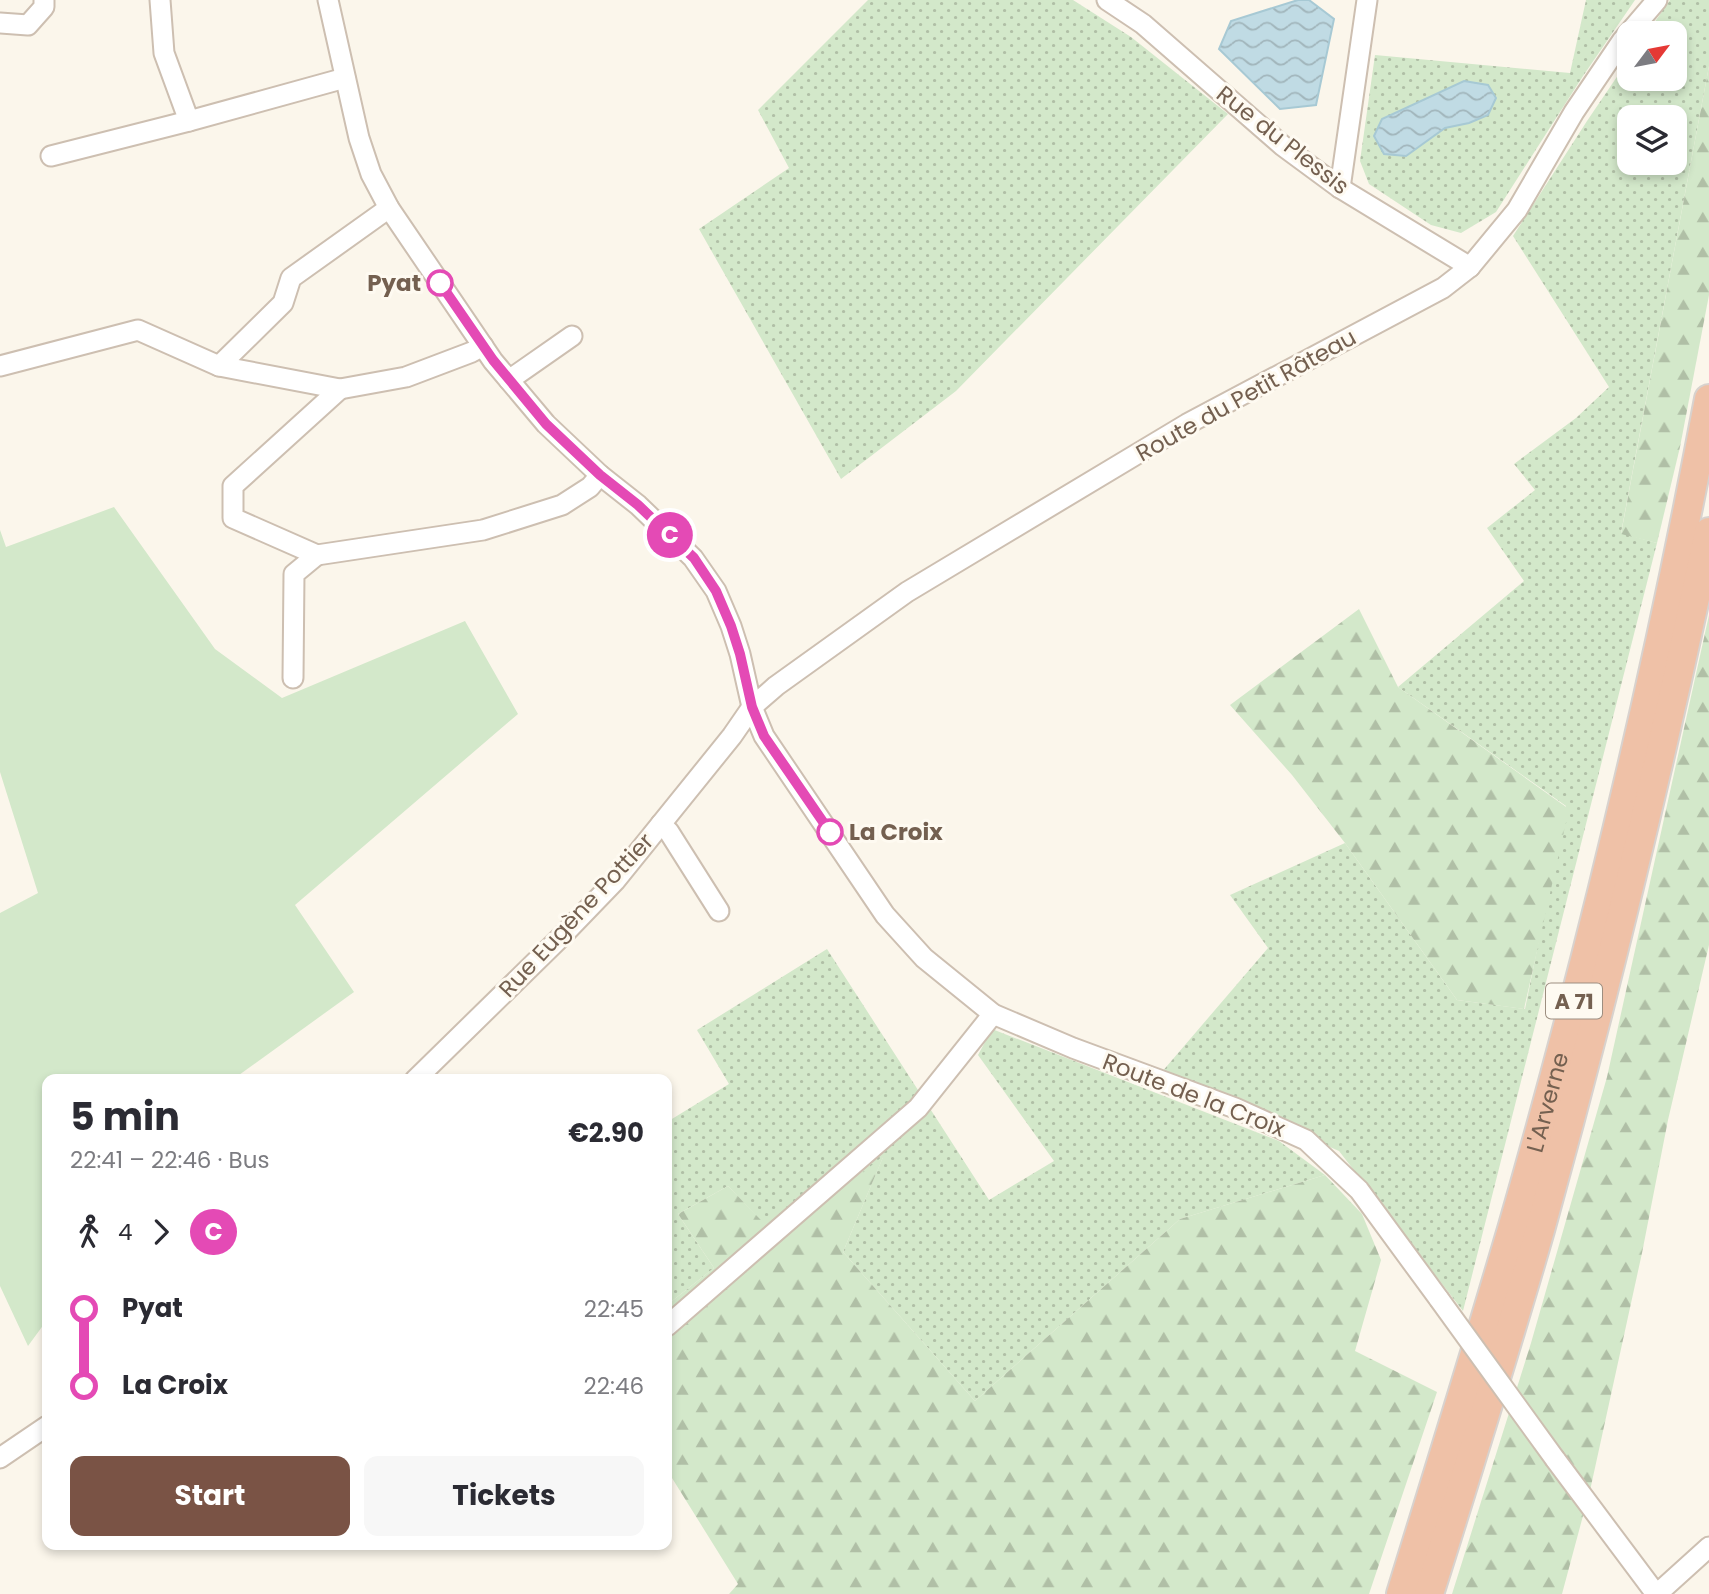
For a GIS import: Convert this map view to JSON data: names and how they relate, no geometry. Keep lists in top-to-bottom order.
{
  "streets": {
    "highway": ["A 71", "L'Arverne"],
    "street": [
      "Rue du Plessis",
      "Route du Petit Râteau",
      "Rue Eugène Pottier",
      "Route de la Croix"
    ]
  },
  "crossings": [
    ["Rue du Plessis", "Route du Petit Râteau"],
    ["Route du Petit Râteau", "Rue Eugène Pottier"],
    ["Route du Petit Râteau", "Route de la Croix"],
    ["Rue Eugène Pottier", "Route de la Croix"]
  ],
  "places": ["Pyat", "La Croix"],
  "lines": ["bus line C"],
  "north": "top right",
  "page": {
    "on_map": "C",
    "heading": ["5 min", "22:41 – 22:46 · Bus", "€2.90"],
    "legs": ["4", "C"],
    "list": [
      {
        "name": "Pyat",
        "value": "22:45"
      },
      {
        "name": "La Croix",
        "value": "22:46"
      }
    ],
    "buttons": ["Start", "Tickets"]
  }
}
